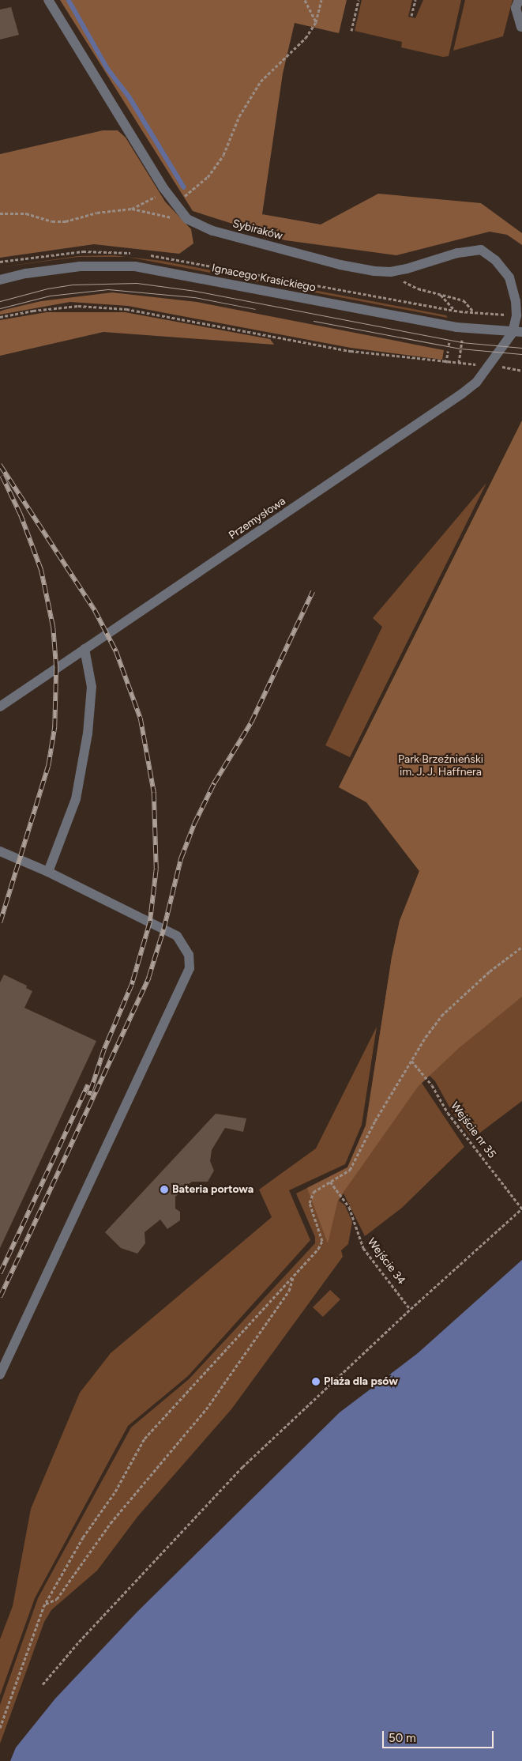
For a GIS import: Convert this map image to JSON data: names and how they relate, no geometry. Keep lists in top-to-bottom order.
{
  "streets": {
    "street": ["Sybiraków", "Ignacego Krasickiego", "Przemysłowa"],
    "path": ["Wejście nr 35", "Wejście 34"]
  },
  "crossings": [
    ["Sybiraków", "Ignacego Krasickiego"],
    ["Sybiraków", "Przemysłowa"],
    ["Ignacego Krasickiego", "Przemysłowa"]
  ],
  "parks": ["Park Brzeźnieński im. J. J. Haffnera"],
  "places": ["Bateria portowa", "Plaża dla psów"],
  "scale_bar": "50 m"
}
